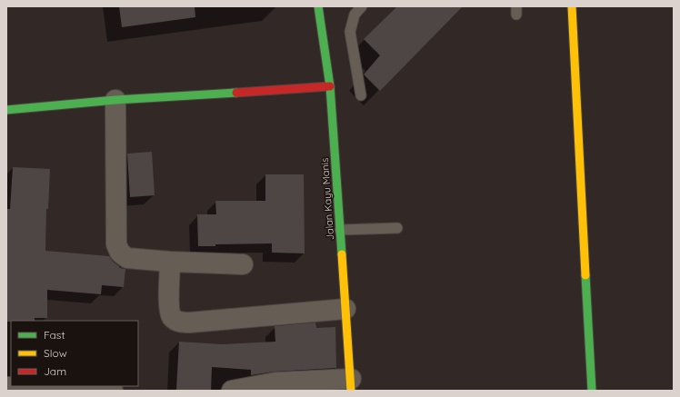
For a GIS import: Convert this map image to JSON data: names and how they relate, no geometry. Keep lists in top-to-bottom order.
{
  "streets": {
    "street": ["Jalan Kayu Manis"]
  },
  "legend": ["Fast", "Slow", "Jam"]
}
